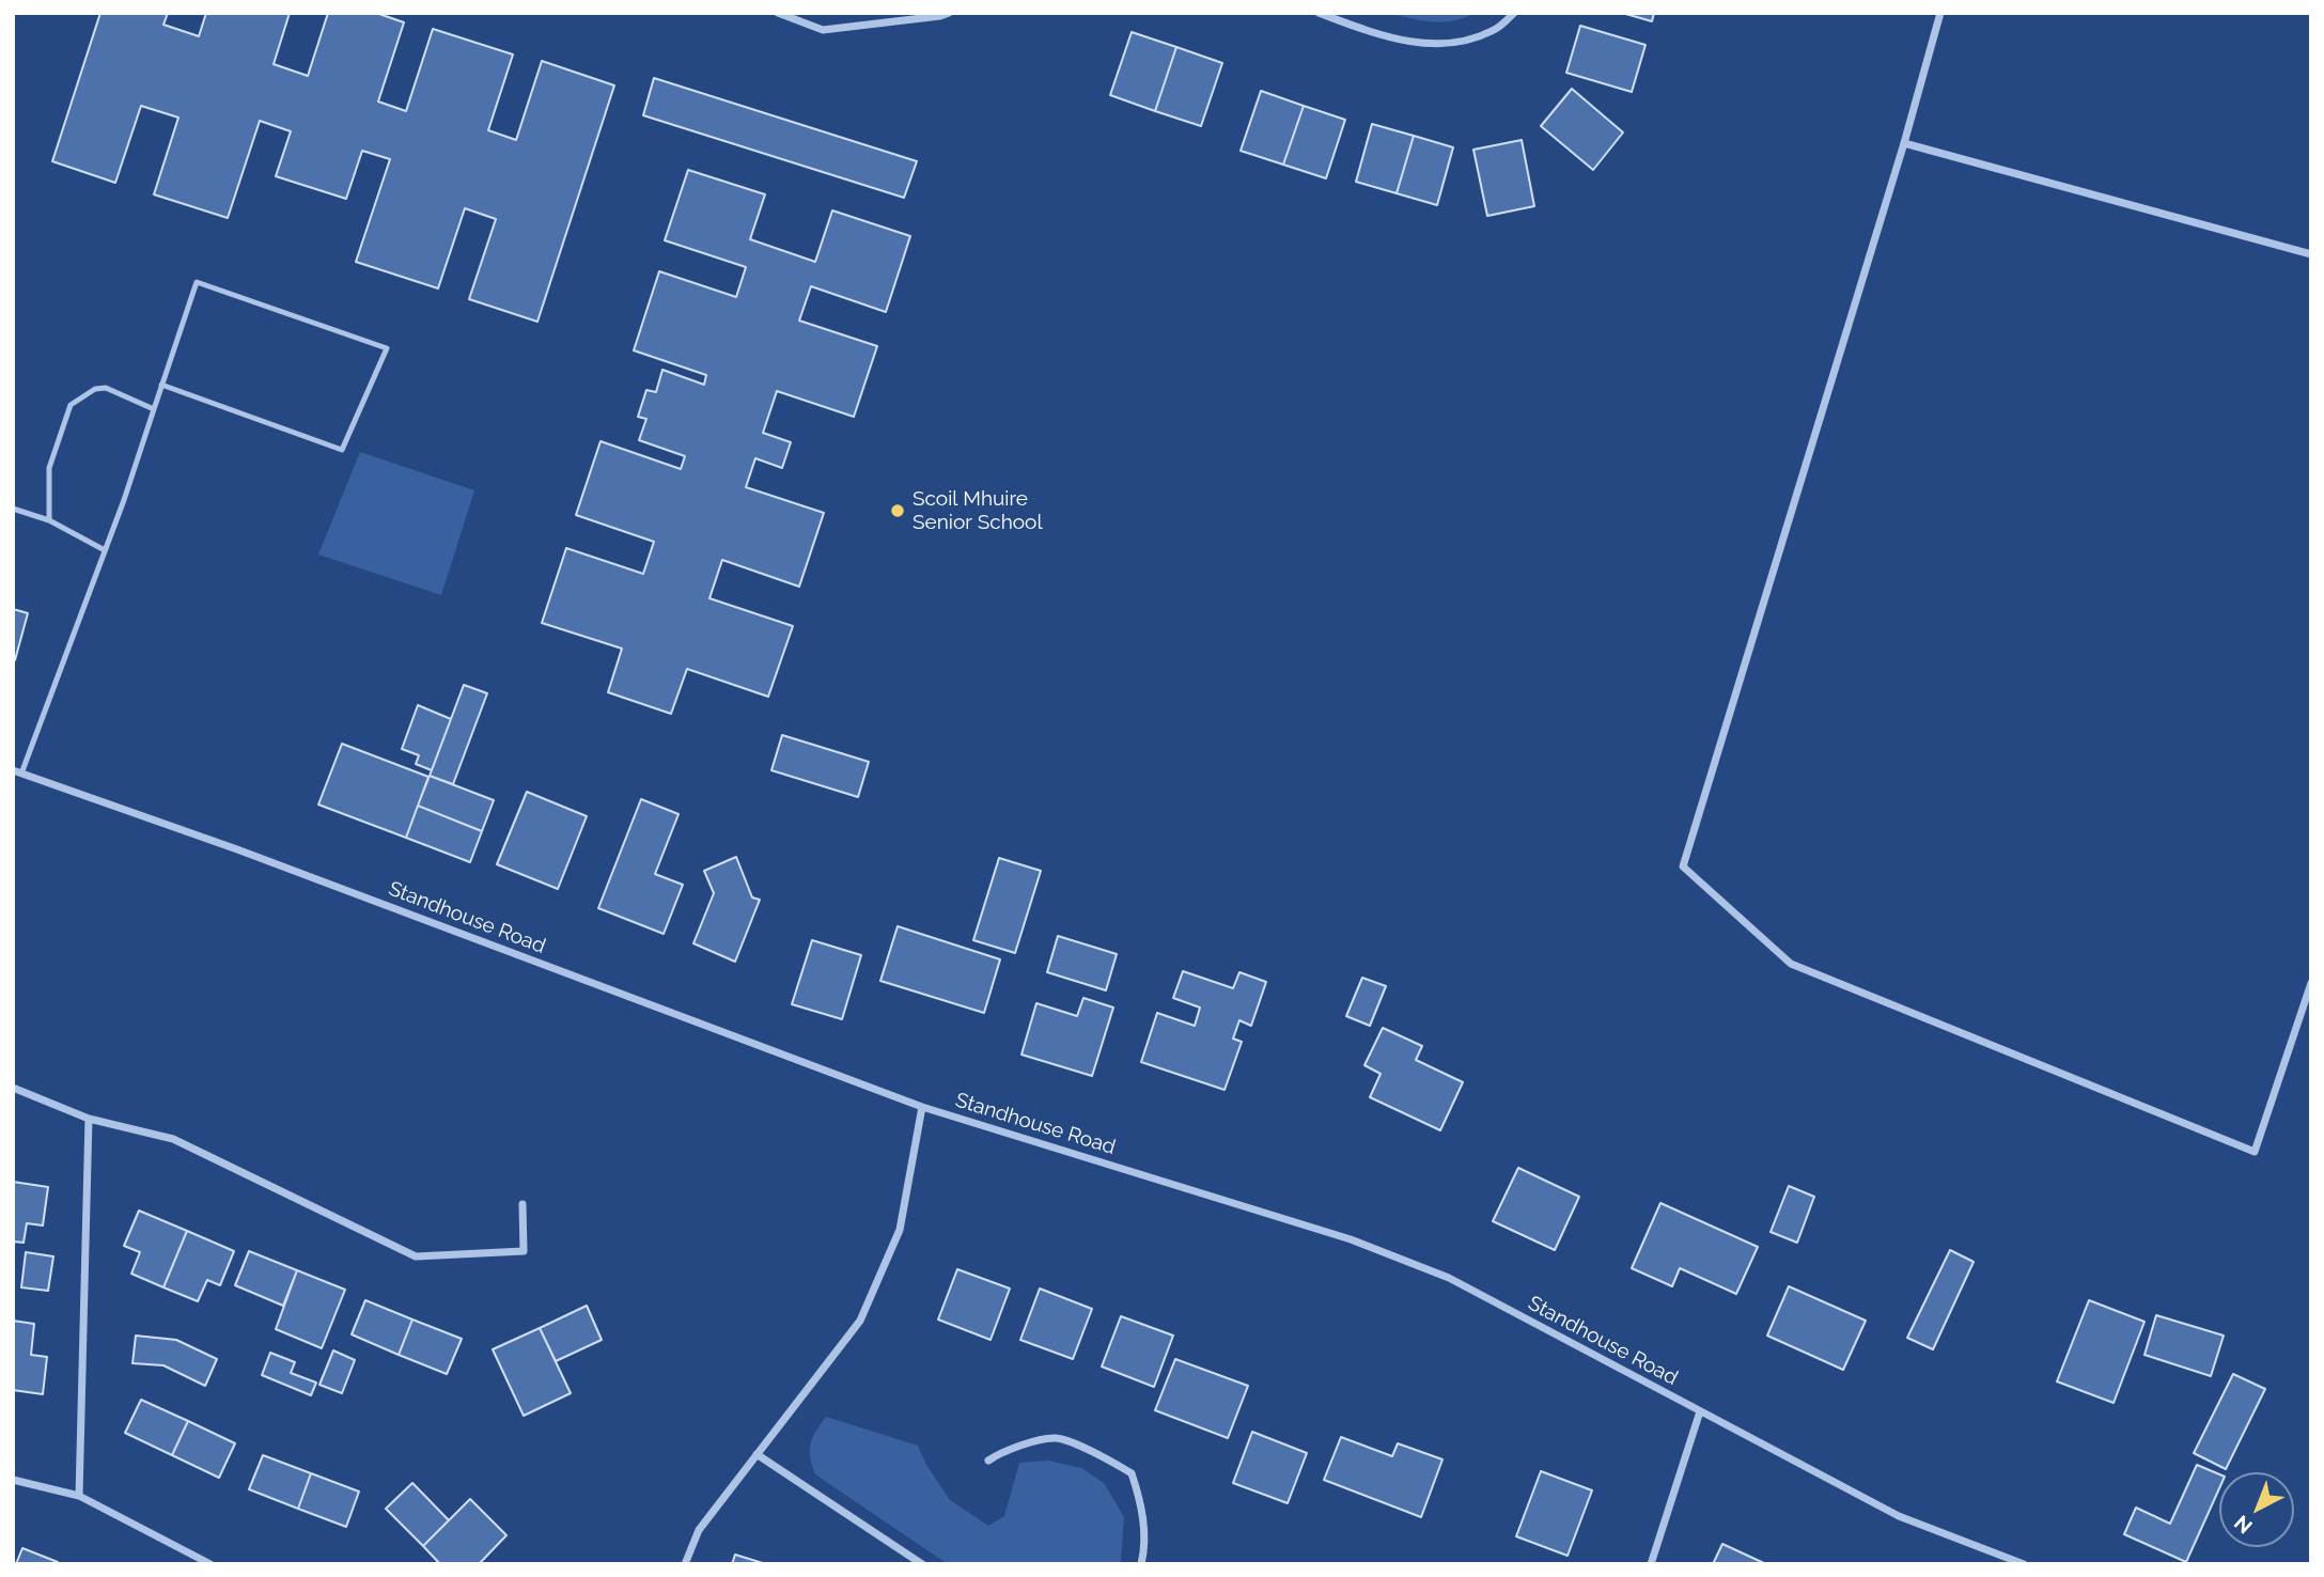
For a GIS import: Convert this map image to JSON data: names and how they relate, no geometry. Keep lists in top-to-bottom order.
{
  "streets": {
    "street": ["Standhouse Road"]
  },
  "places": ["Scoil Mhuire Senior School"],
  "north": "bottom left"
}
